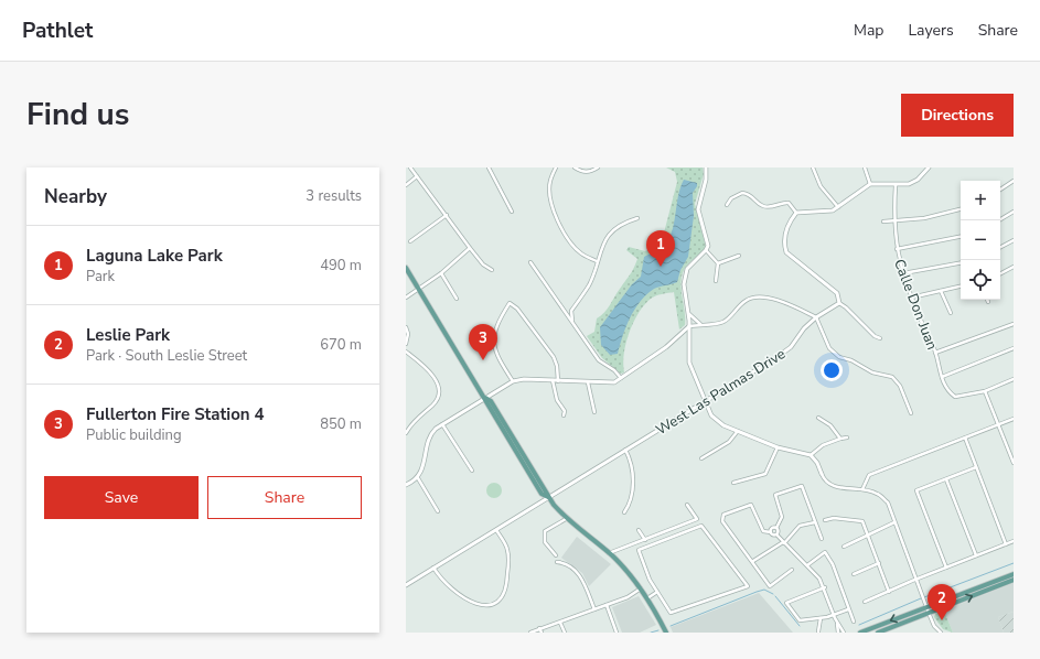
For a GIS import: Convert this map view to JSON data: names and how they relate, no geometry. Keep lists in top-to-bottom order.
{
  "streets": {
    "street": ["Calle Don Juan", "West Las Palmas Drive"]
  },
  "page": {
    "header": "Pathlet",
    "nav": ["Map", "Layers", "Share"],
    "title": "Find us",
    "buttons": [
      "Directions",
      ["Save", "Share"]
    ],
    "heading": ["Nearby", "3 results"],
    "map_buttons": ["+", "−"],
    "list": [
      {
        "mark": "1",
        "name": "Laguna Lake Park",
        "note": "Park",
        "value": "490 m"
      },
      {
        "mark": "2",
        "name": "Leslie Park",
        "note": "Park · South Leslie Street",
        "value": "670 m"
      },
      {
        "mark": "3",
        "name": "Fullerton Fire Station 4",
        "note": "Public building",
        "value": "850 m"
      }
    ],
    "pins": ["1", "3", "2"]
  }
}
